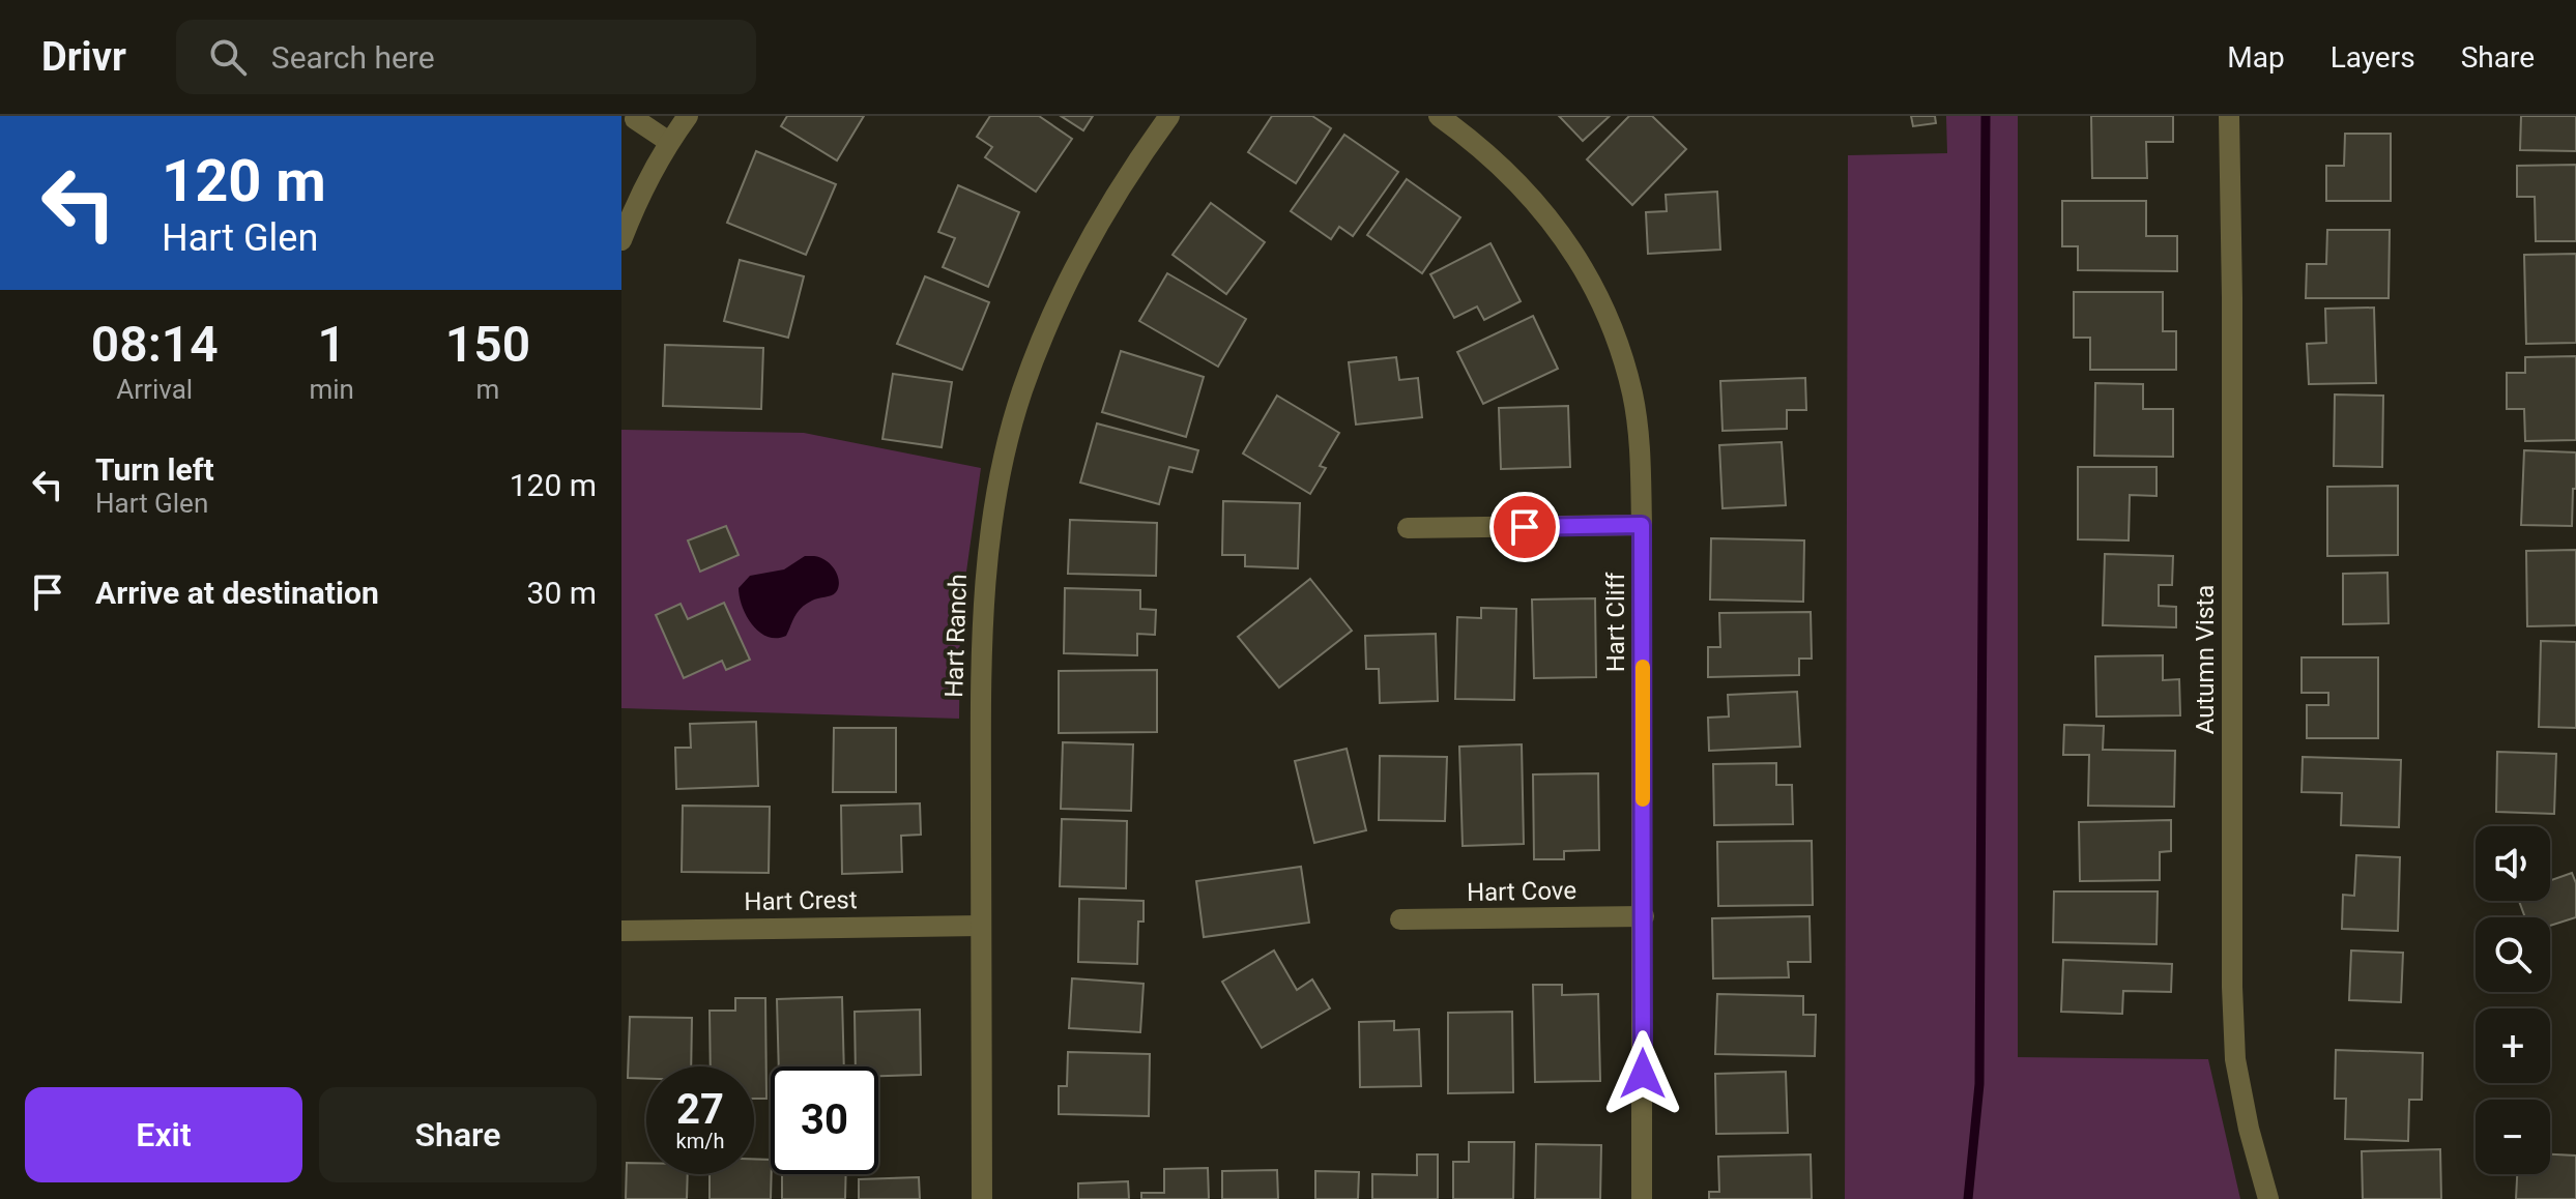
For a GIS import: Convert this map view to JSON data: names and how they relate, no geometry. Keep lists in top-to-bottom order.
{
  "streets": {
    "street": [
      "Hart Cliff",
      "Hart Ranch",
      "Autumn Vista",
      "Hart Cove",
      "Hart Crest"
    ]
  },
  "crossings": [
    ["Hart Cliff", "Hart Cove"],
    ["Hart Ranch", "Hart Crest"]
  ],
  "page": {
    "header": "Drivr",
    "search": "Search here",
    "nav": ["Map", "Layers", "Share"],
    "turn": ["120 m", "Hart Glen"],
    "eta": [
      "08:14",
      "Arrival",
      "1",
      "min",
      "150",
      "m"
    ],
    "list": [
      {
        "name": "Turn left",
        "note": "Hart Glen",
        "value": "120 m"
      },
      {
        "name": "Arrive at destination",
        "value": "30 m"
      }
    ],
    "map_buttons": ["+", "−"],
    "speed": "27 km/h",
    "limit": "30",
    "buttons": ["Exit", "Share"]
  }
}
